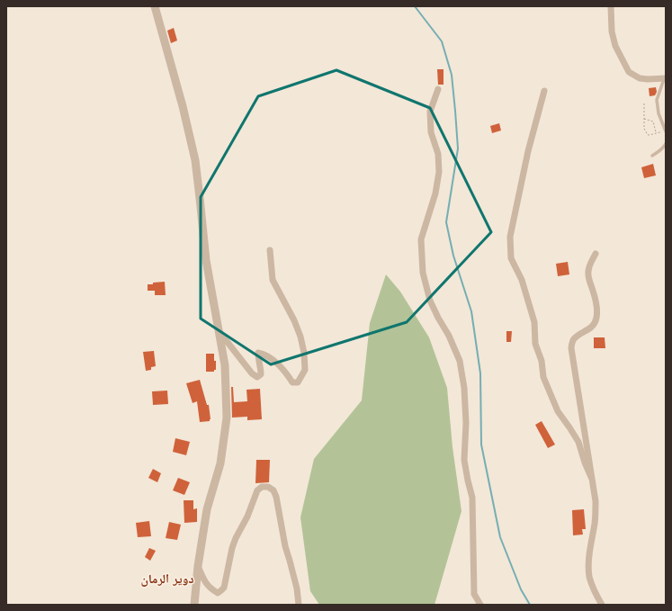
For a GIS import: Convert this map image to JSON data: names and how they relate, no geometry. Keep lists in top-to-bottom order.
{
  "districts": ["دوير الرمان"]
}
